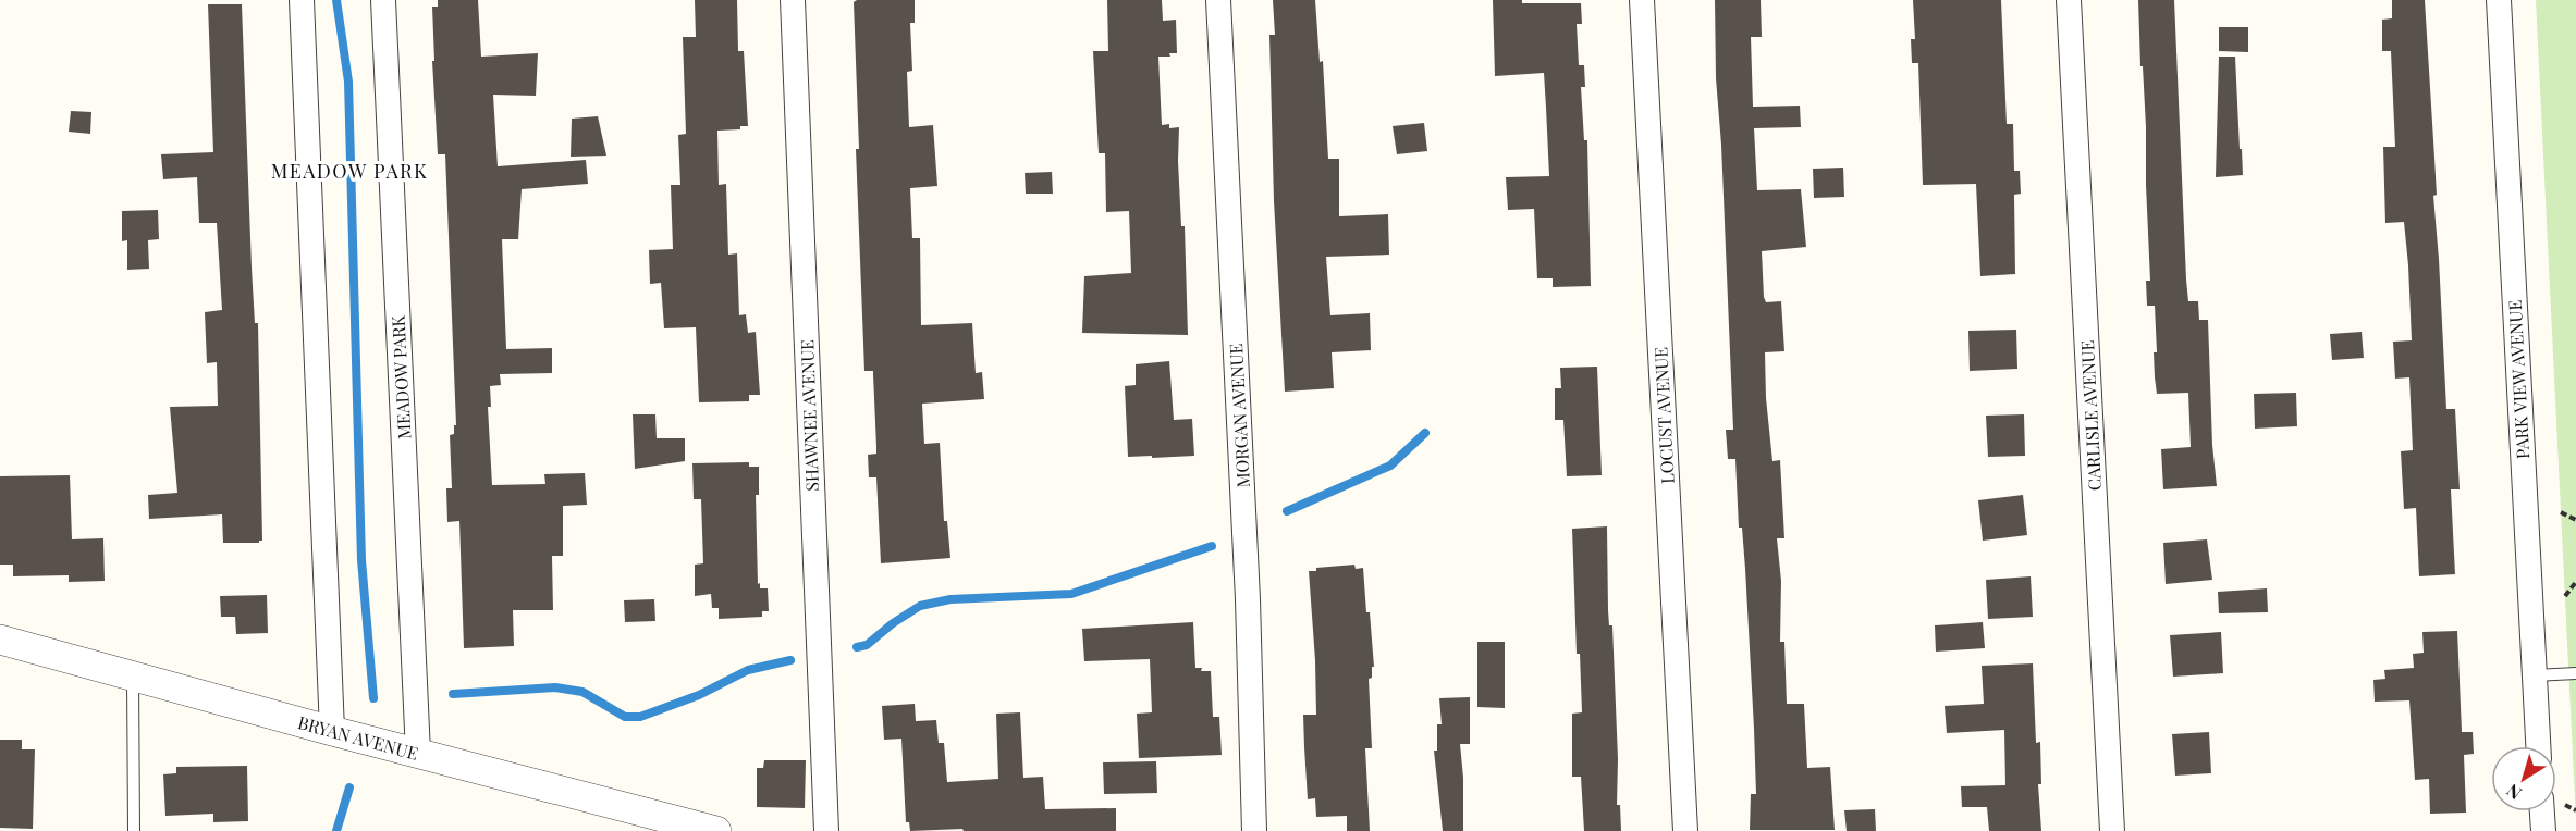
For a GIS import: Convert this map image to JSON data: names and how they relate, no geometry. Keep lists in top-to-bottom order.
{
  "streets": {
    "street": [
      "MEADOW PARK",
      "PARK VIEW AVENUE",
      "SHAWNEE AVENUE",
      "MORGAN AVENUE",
      "LOCUST AVENUE",
      "CARLISLE AVENUE",
      "BRYAN AVENUE"
    ]
  },
  "crossings": [
    ["MEADOW PARK", "BRYAN AVENUE"]
  ],
  "districts": ["MEADOW PARK"],
  "north": "bottom left"
}
